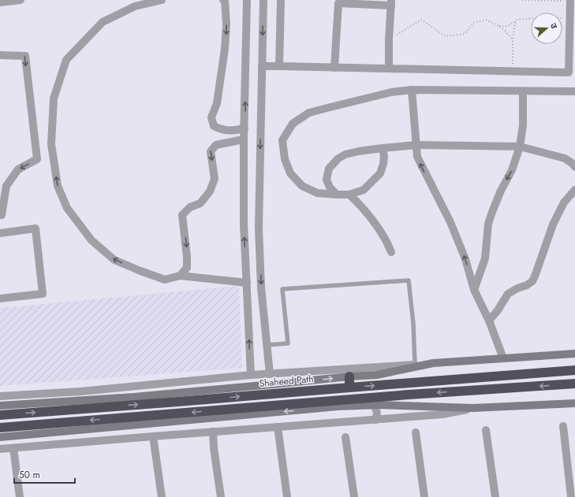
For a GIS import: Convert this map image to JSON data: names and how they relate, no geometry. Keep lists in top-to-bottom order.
{
  "streets": {
    "highway": ["Shaheed Path"]
  },
  "scale_bar": "50 m",
  "north": "right"
}
